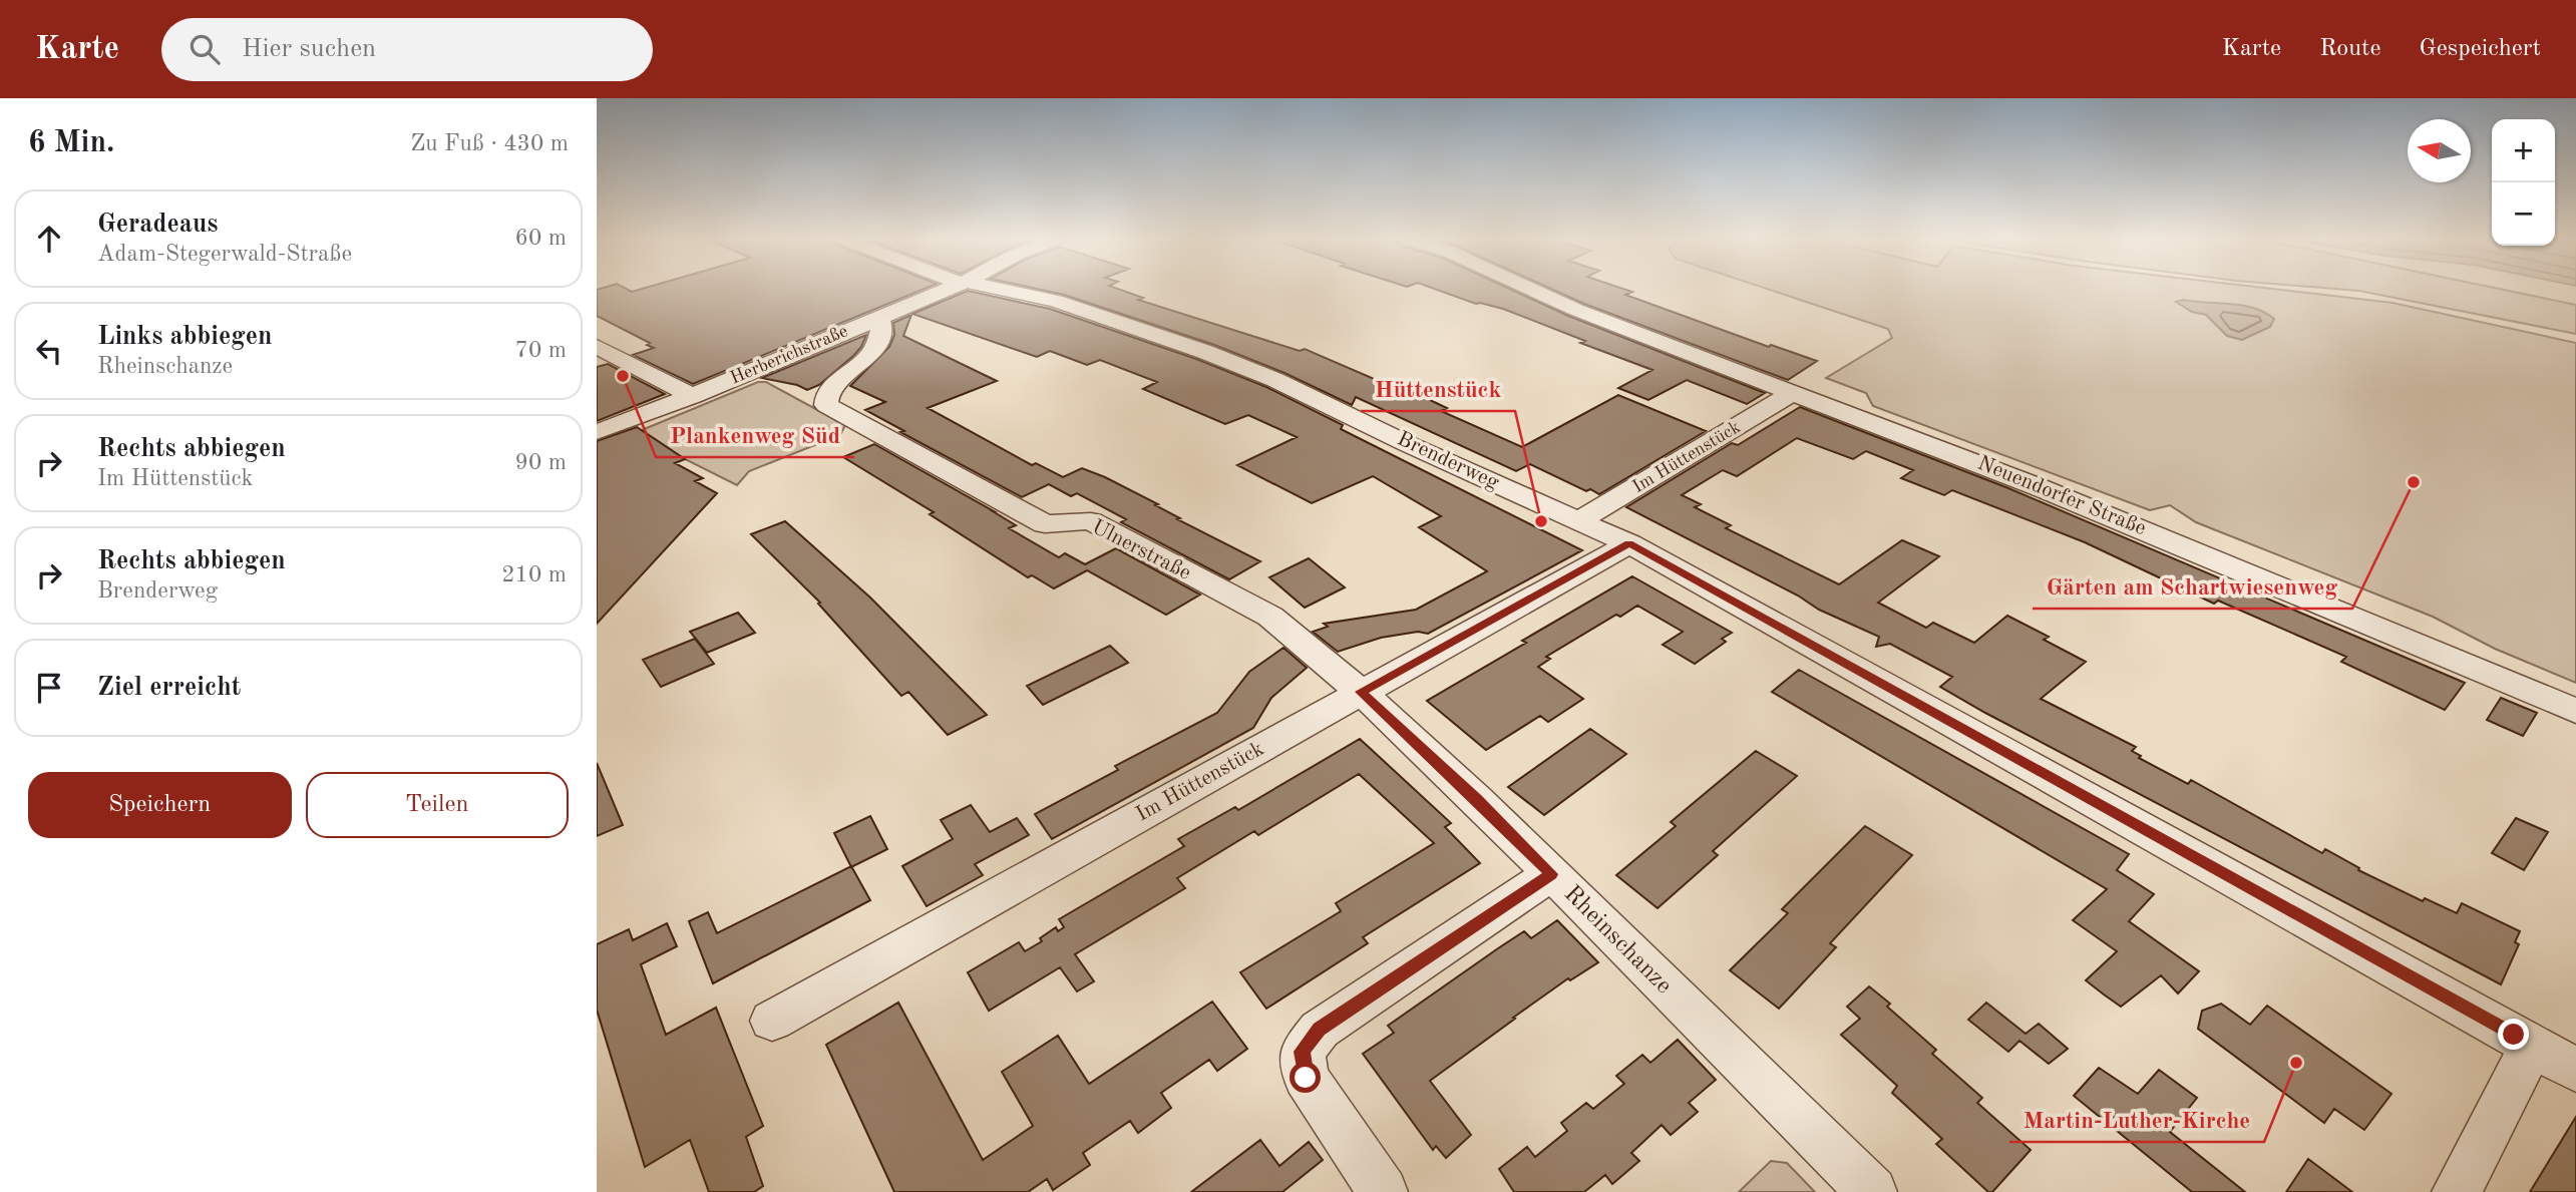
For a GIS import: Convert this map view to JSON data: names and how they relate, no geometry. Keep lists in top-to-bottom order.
{
  "streets": {
    "street": [
      "Herberichstraße",
      "Im Hüttenstück",
      "Brenderweg",
      "Neuendorfer Straße",
      "Ulnerstraße",
      "Rheinschanze"
    ]
  },
  "crossings": [
    ["Herberichstraße", "Ulnerstraße"],
    ["Im Hüttenstück", "Brenderweg"],
    ["Im Hüttenstück", "Neuendorfer Straße"],
    ["Im Hüttenstück", "Ulnerstraße"],
    ["Im Hüttenstück", "Rheinschanze"],
    ["Ulnerstraße", "Rheinschanze"]
  ],
  "places": [
    "Plankenweg Süd",
    "Gärten am Schartwiesenweg",
    "Hüttenstück",
    "Martin-Luther-Kirche"
  ],
  "north": "left",
  "page": {
    "header": "Karte",
    "search": "Hier suchen",
    "nav": ["Karte", "Route", "Gespeichert"],
    "heading": ["6 Min.", "Zu Fuß · 430 m"],
    "map_buttons": ["+", "−"],
    "list": [
      ["Geradeaus", "Adam-Stegerwald-Straße", "60 m"],
      ["Links abbiegen", "Rheinschanze", "70 m"],
      ["Rechts abbiegen", "Im Hüttenstück", "90 m"],
      ["Rechts abbiegen", "Brenderweg", "210 m"],
      "Ziel erreicht"
    ],
    "buttons": ["Speichern", "Teilen"]
  }
}
